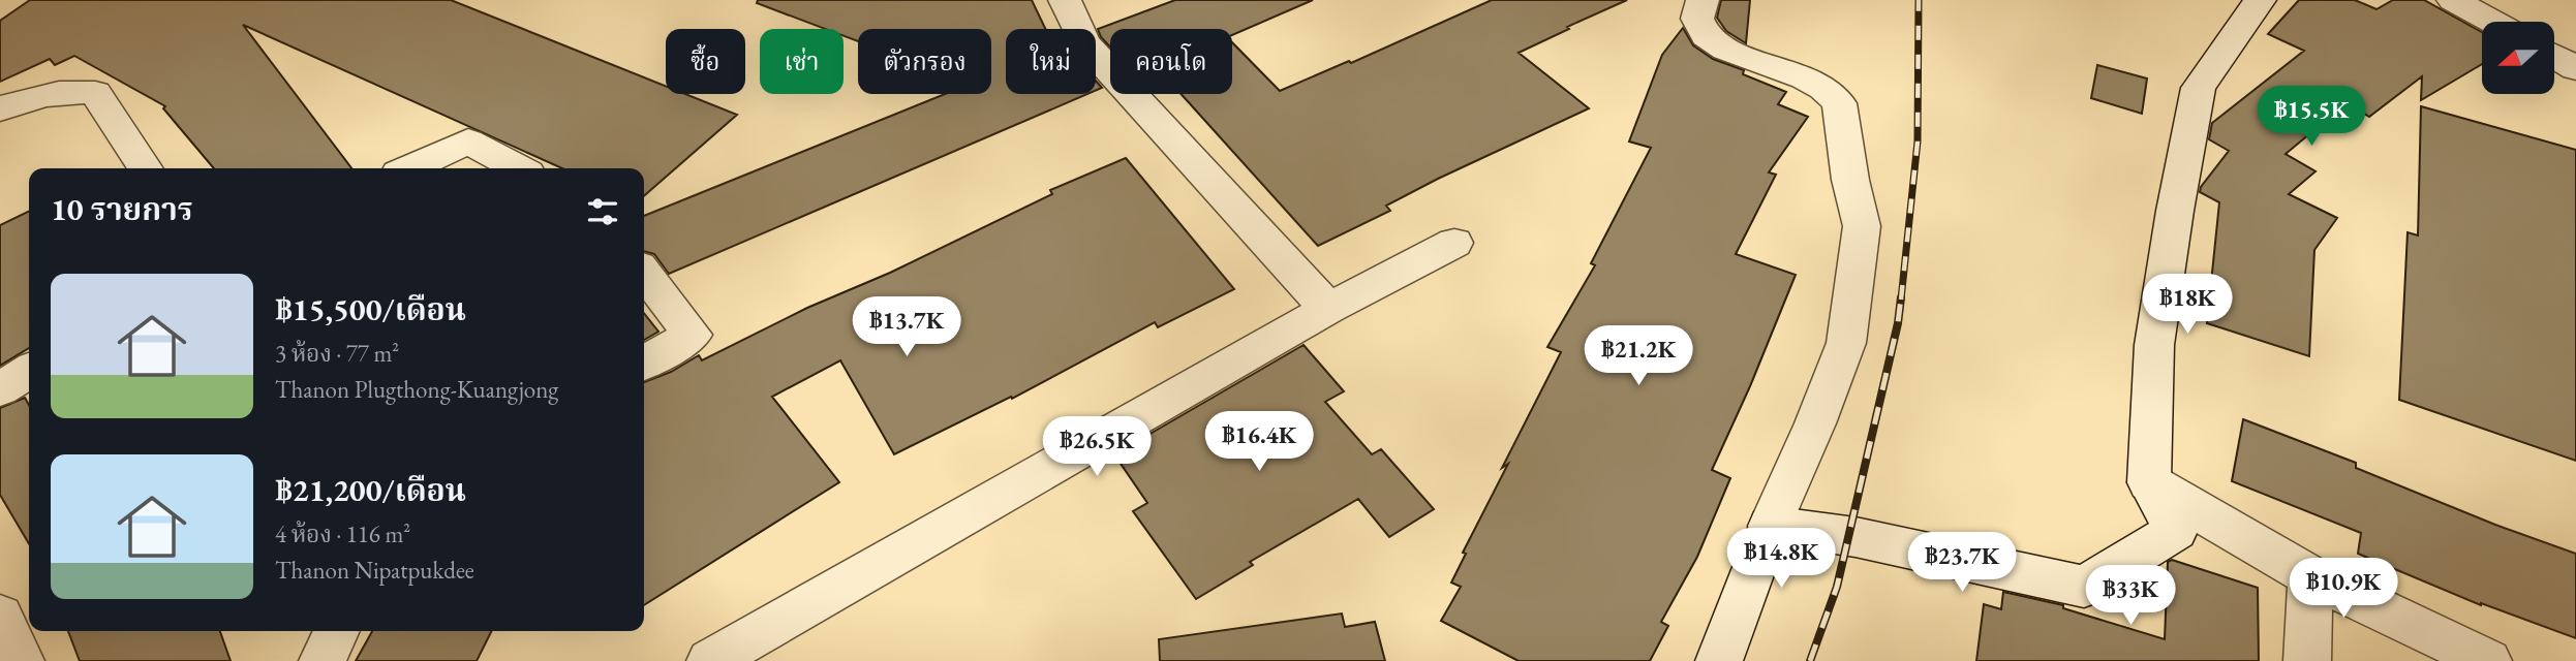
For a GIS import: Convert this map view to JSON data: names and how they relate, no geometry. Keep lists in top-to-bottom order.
{
  "north": "left",
  "page": {
    "chip": [
      "ซื้อ",
      "เช่า",
      "ตัวกรอง",
      "ใหม่",
      "คอนโด"
    ],
    "price": [
      "฿15.5K",
      "฿18K",
      "฿13.7K",
      "฿21.2K",
      "฿16.4K",
      "฿26.5K",
      "฿14.8K",
      "฿23.7K",
      "฿10.9K",
      "฿33K"
    ],
    "heading": "10 รายการ",
    "list": [
      {
        "name": "฿15,500/เดือน",
        "note": "3 ห้อง · 77 m² · Thanon Plugthong-Kuangjong"
      },
      {
        "name": "฿21,200/เดือน",
        "note": "4 ห้อง · 116 m² · Thanon Nipatpukdee"
      }
    ]
  }
}
